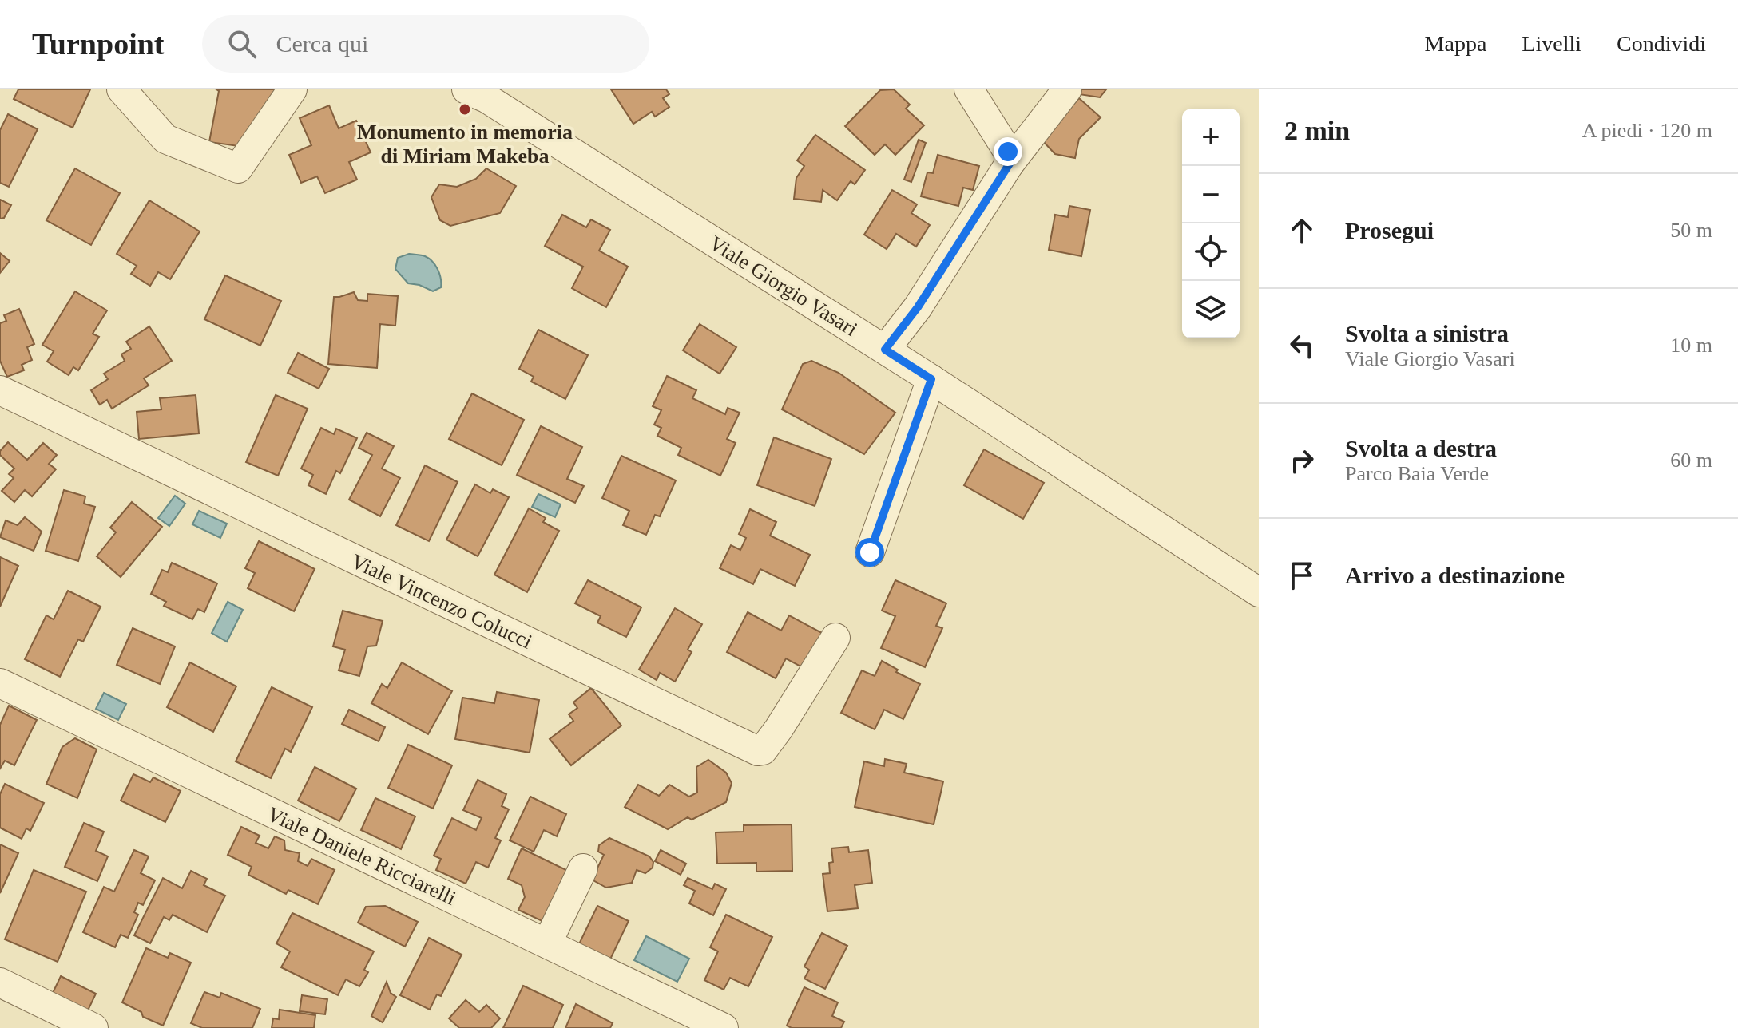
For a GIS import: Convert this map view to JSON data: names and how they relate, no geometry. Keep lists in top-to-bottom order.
{
  "streets": {
    "street": ["Viale Giorgio Vasari", "Viale Vincenzo Colucci", "Viale Daniele Ricciarelli"]
  },
  "places": ["Monumento in memoria di Miriam Makeba"],
  "page": {
    "header": "Turnpoint",
    "search": "Cerca qui",
    "nav": ["Mappa", "Livelli", "Condividi"],
    "heading": ["2 min", "A piedi · 120 m"],
    "map_buttons": ["+", "−"],
    "list": [
      ["Prosegui", "50 m"],
      ["Svolta a sinistra", "Viale Giorgio Vasari", "10 m"],
      ["Svolta a destra", "Parco Baia Verde", "60 m"],
      "Arrivo a destinazione"
    ]
  }
}
